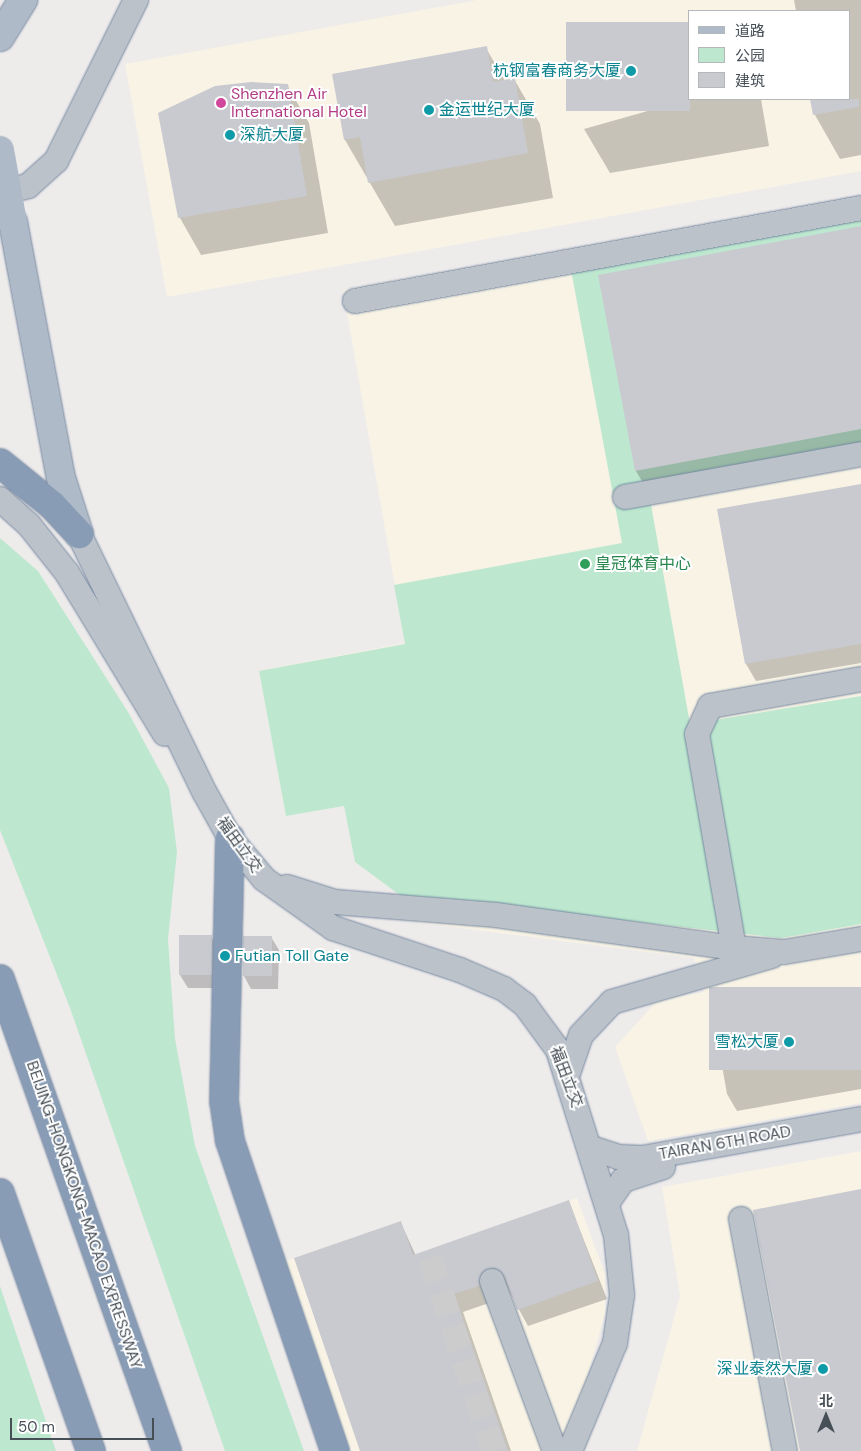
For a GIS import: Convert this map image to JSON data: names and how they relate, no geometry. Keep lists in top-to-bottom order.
{
  "streets": {
    "highway": ["BEIJING-HONGKONG-MACAO EXPRESSWAY"],
    "street": ["福田立交", "TAIRAN 6TH ROAD"]
  },
  "crossings": [
    ["福田立交", "TAIRAN 6TH ROAD"]
  ],
  "places": [
    "杭钢富春商务大厦",
    "Shenzhen Air International Hotel",
    "金运世纪大厦",
    "深航大厦",
    "皇冠体育中心",
    "Futian Toll Gate",
    "雪松大厦",
    "深业泰然大厦"
  ],
  "legend": ["道路", "公园", "建筑"],
  "scale_bar": "50 m",
  "north": "top"
}
